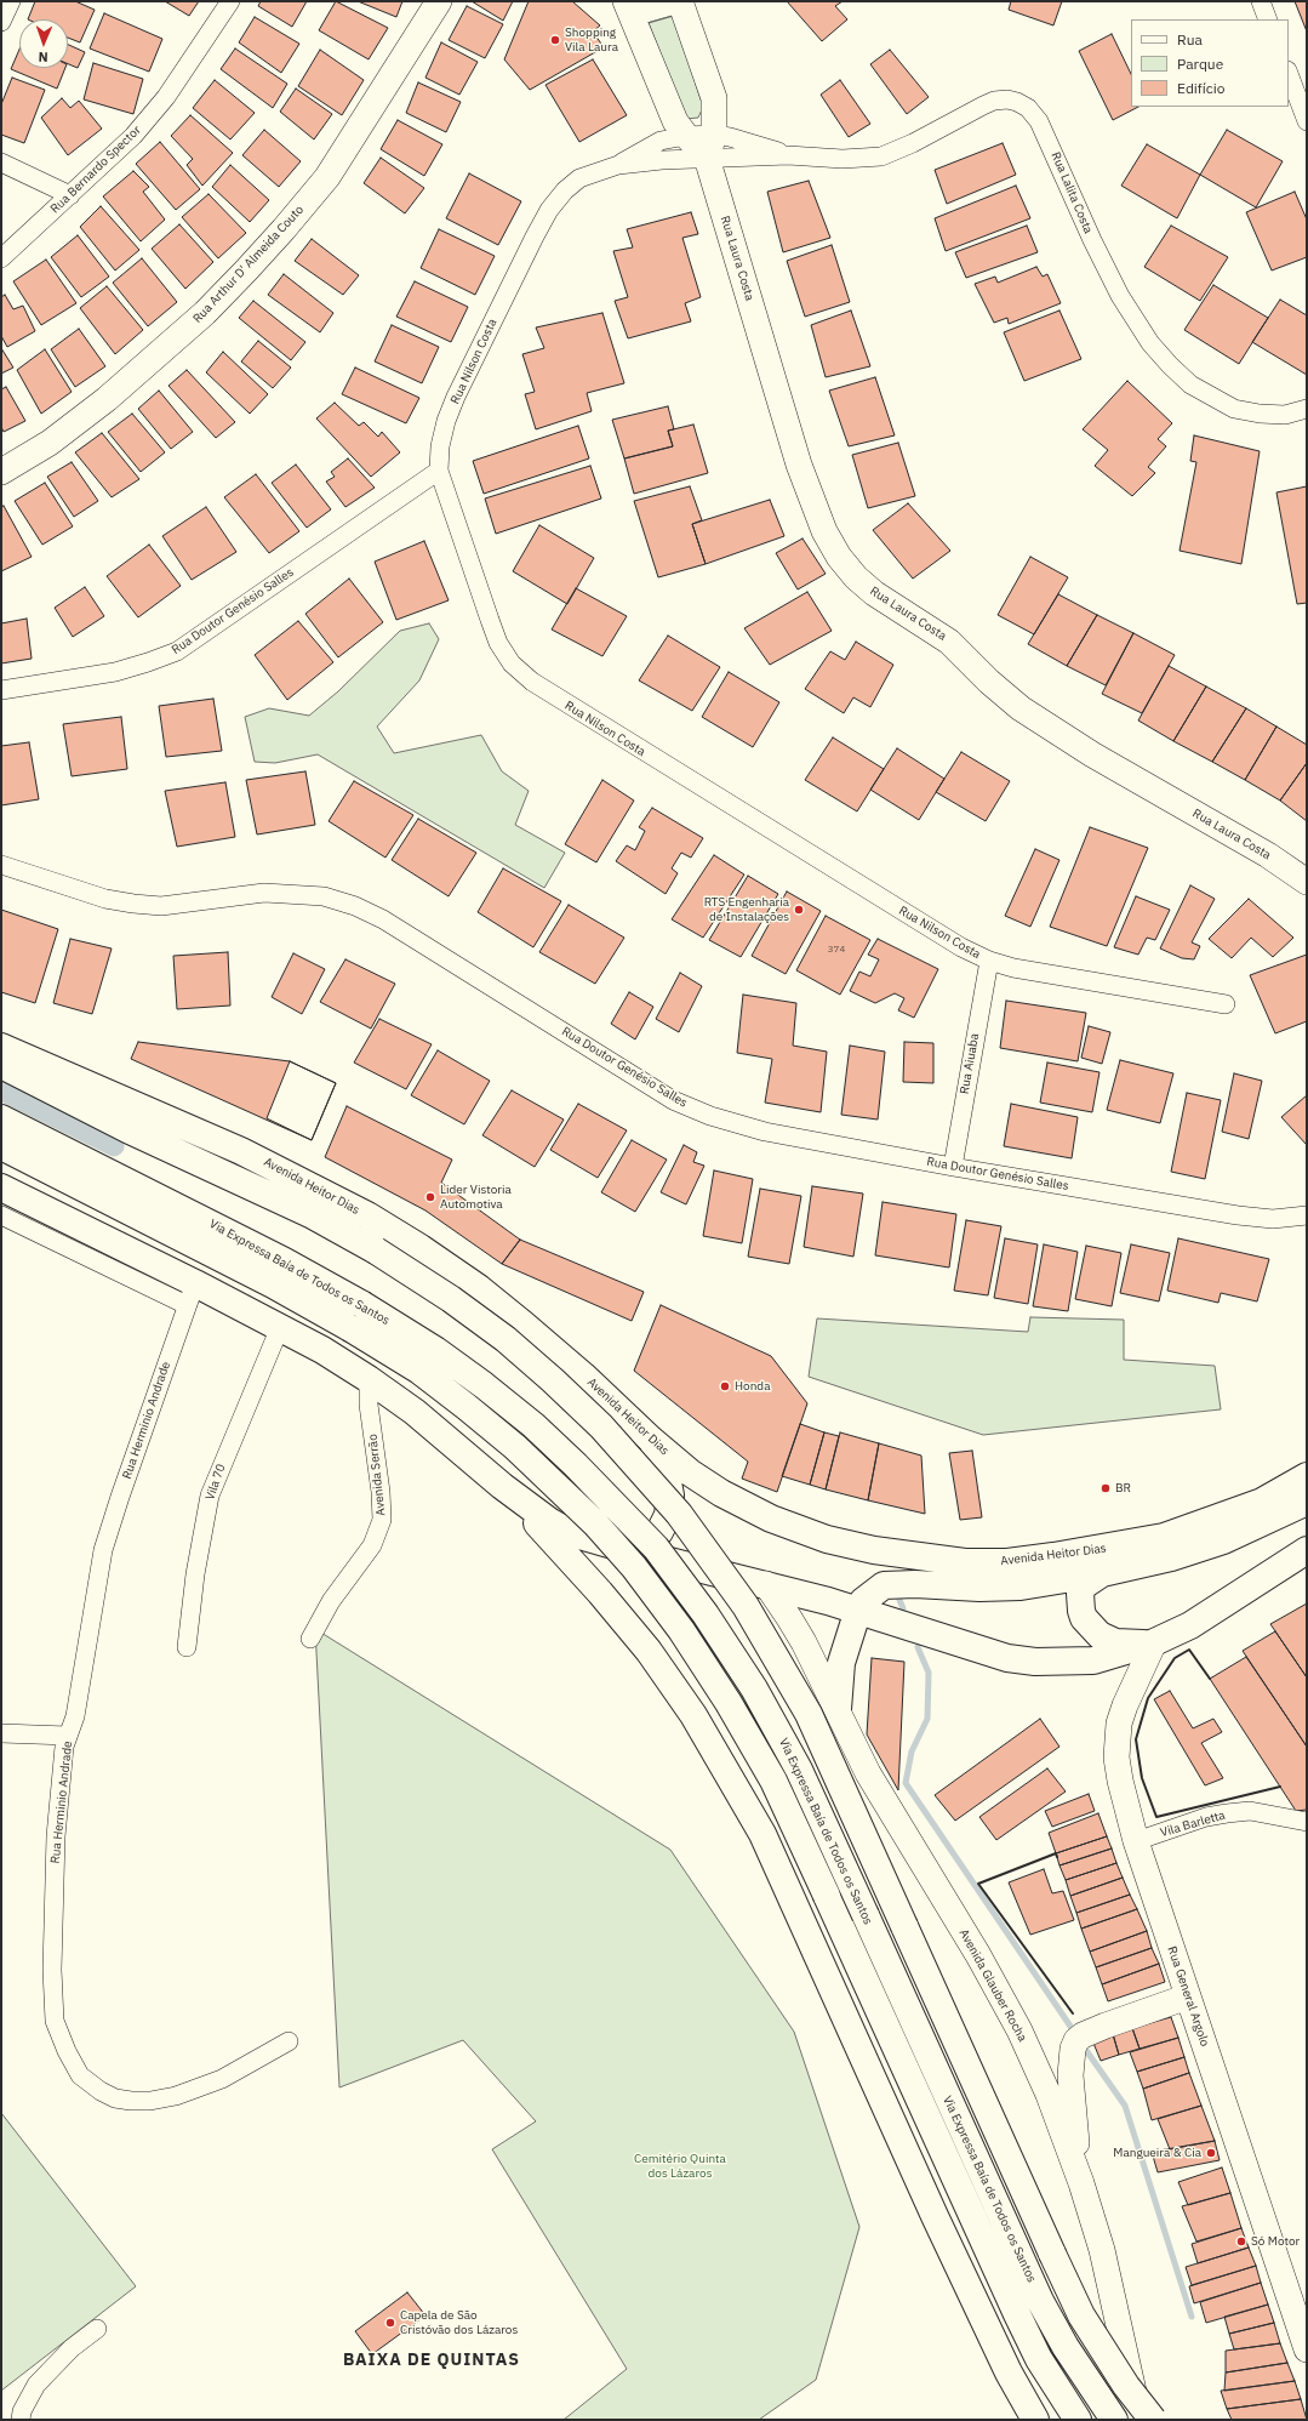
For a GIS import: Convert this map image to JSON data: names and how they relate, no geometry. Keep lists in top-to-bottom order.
{
  "streets": {
    "main road": ["Avenida Heitor Dias", "Via Expressa Baía de Todos os Santos"],
    "street": [
      "Rua Bernardo Spector",
      "Rua Lalita Costa",
      "Rua Laura Costa",
      "Rua Arthur D' Almeida Couto",
      "Rua Nilson Costa",
      "Rua Doutor Genésio Salles",
      "Rua Aiuaba",
      "Rua Herminio Andrade",
      "Avenida Serrão",
      "Vila 70",
      "Vila Barletta",
      "Avenida Glauber Rocha",
      "Rua General Argolo"
    ]
  },
  "crossings": [
    ["Rua Lalita Costa", "Rua Laura Costa"],
    ["Rua Lalita Costa", "Rua Nilson Costa"],
    ["Rua Laura Costa", "Rua Nilson Costa"],
    ["Rua Nilson Costa", "Rua Doutor Genésio Salles"],
    ["Rua Nilson Costa", "Rua Aiuaba"],
    ["Rua Doutor Genésio Salles", "Rua Aiuaba"],
    ["Vila Barletta", "Rua General Argolo"]
  ],
  "districts": ["BAIXA DE QUINTAS"],
  "parks": ["Cemitério Quinta dos Lázaros"],
  "places": [
    "Shopping Vila Laura",
    "RTS Engenharia de Instalações",
    "Lider Vistoria Automotiva",
    "Honda",
    "BR",
    "Mangueira & Cia",
    "Só Motor",
    "Capela de São Cristóvão dos Lázaros"
  ],
  "house_numbers": ["374"],
  "legend": ["Rua", "Parque", "Edifício"],
  "north": "bottom"
}
